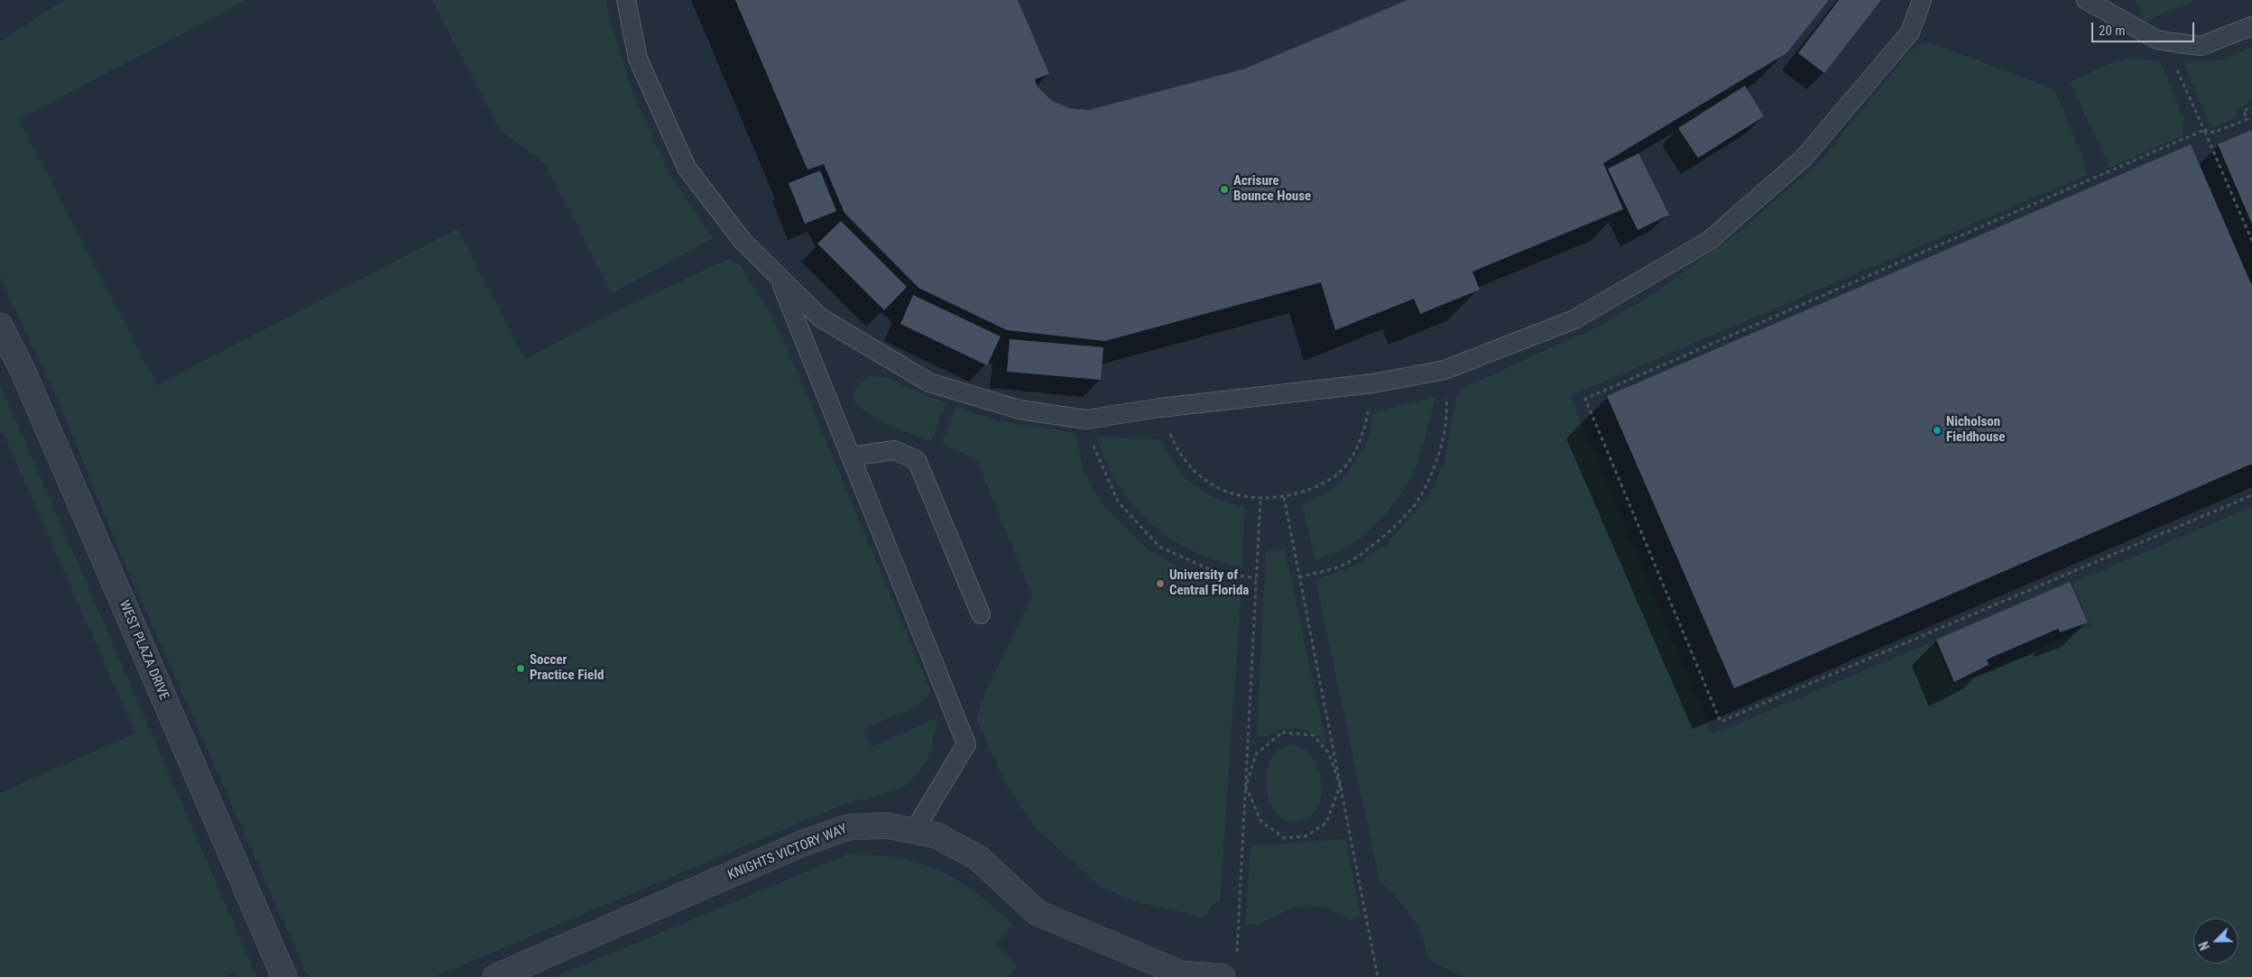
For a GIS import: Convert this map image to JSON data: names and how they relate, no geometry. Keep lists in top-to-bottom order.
{
  "streets": {
    "street": ["WEST PLAZA DRIVE", "KNIGHTS VICTORY WAY"]
  },
  "places": [
    "Acrisure Bounce House",
    "Nicholson Fieldhouse",
    "University of Central Florida",
    "Soccer Practice Field"
  ],
  "scale_bar": "20 m",
  "north": "bottom left"
}
